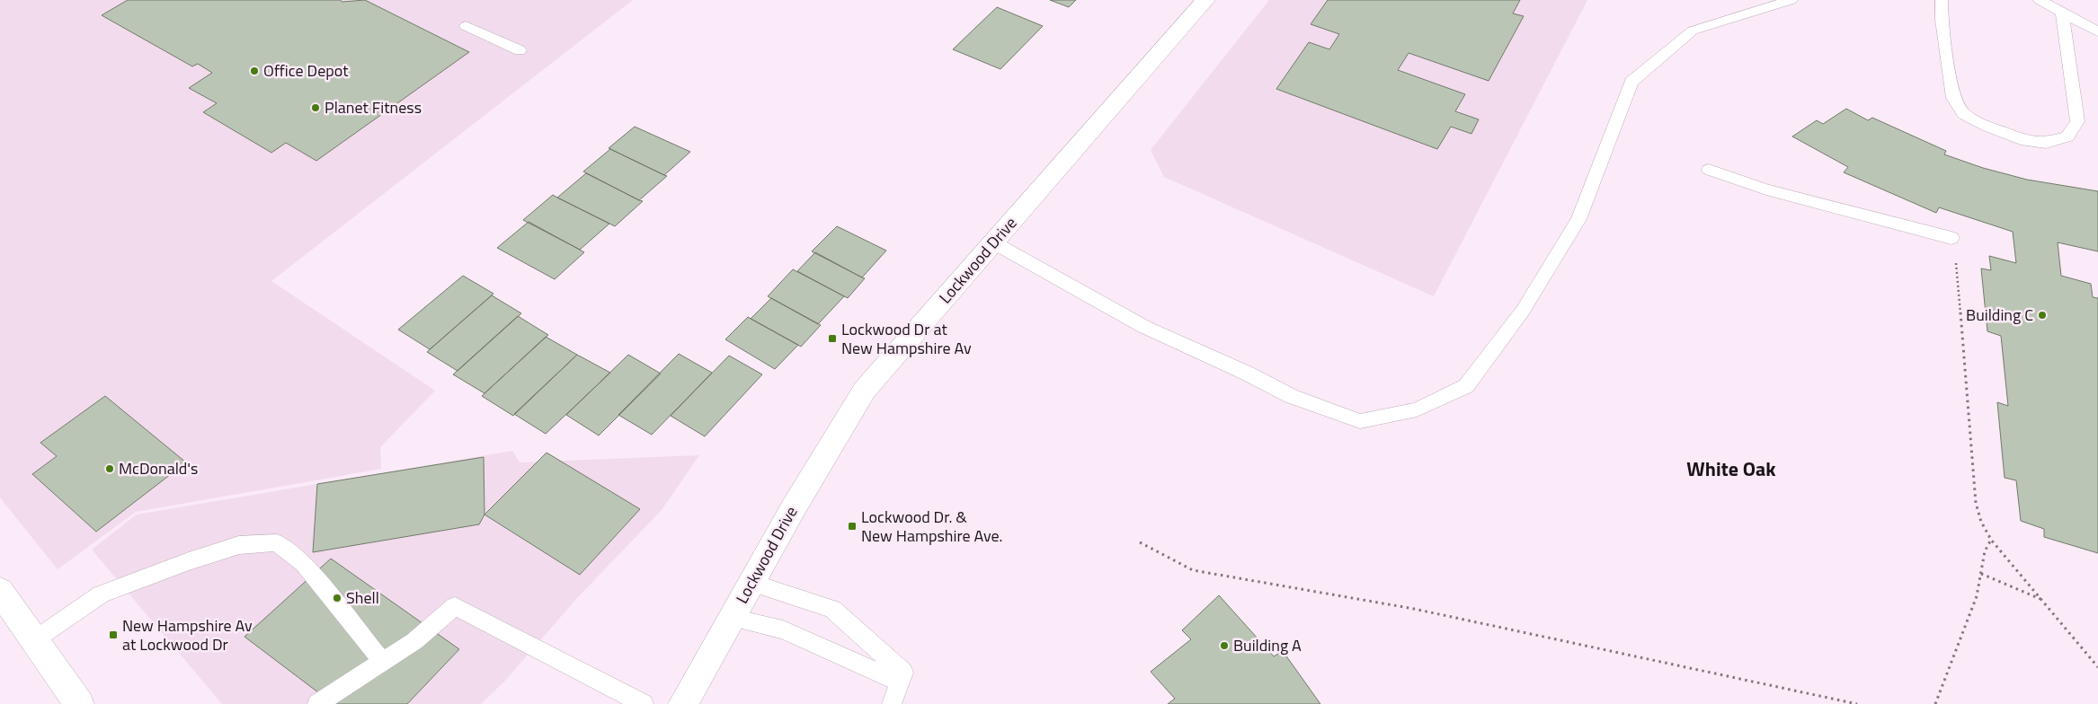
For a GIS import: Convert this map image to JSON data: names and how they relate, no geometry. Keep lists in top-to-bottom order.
{
  "streets": {
    "street": ["Lockwood Drive"]
  },
  "districts": ["White Oak"],
  "places": {
    "other": [
      "Office Depot",
      "Planet Fitness",
      "Building C",
      "McDonald's",
      "Shell",
      "Building A"
    ],
    "transit": ["Lockwood Dr at New Hampshire Av", "Lockwood Dr. & New Hampshire Ave.", "New Hampshire Av at Lockwood Dr"]
  }
}
